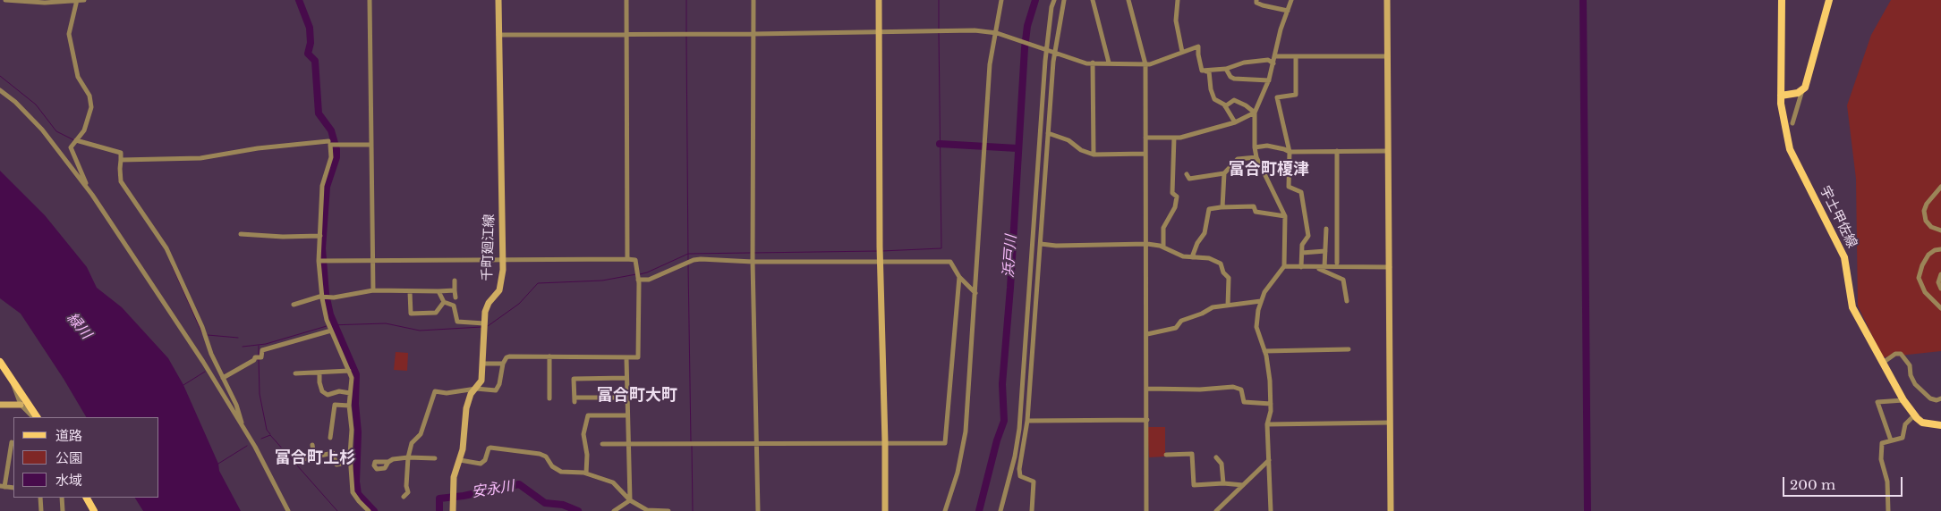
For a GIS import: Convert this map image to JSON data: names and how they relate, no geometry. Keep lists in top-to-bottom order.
{
  "streets": {
    "main road": ["宇土甲佐線"],
    "street": ["千町廻江線"]
  },
  "districts": ["富合町榎津", "富合町大町", "富合町上杉"],
  "water": ["浜戸川", "緑川", "安永川"],
  "legend": ["道路", "公園", "水域"],
  "scale_bar": "200 m"
}
